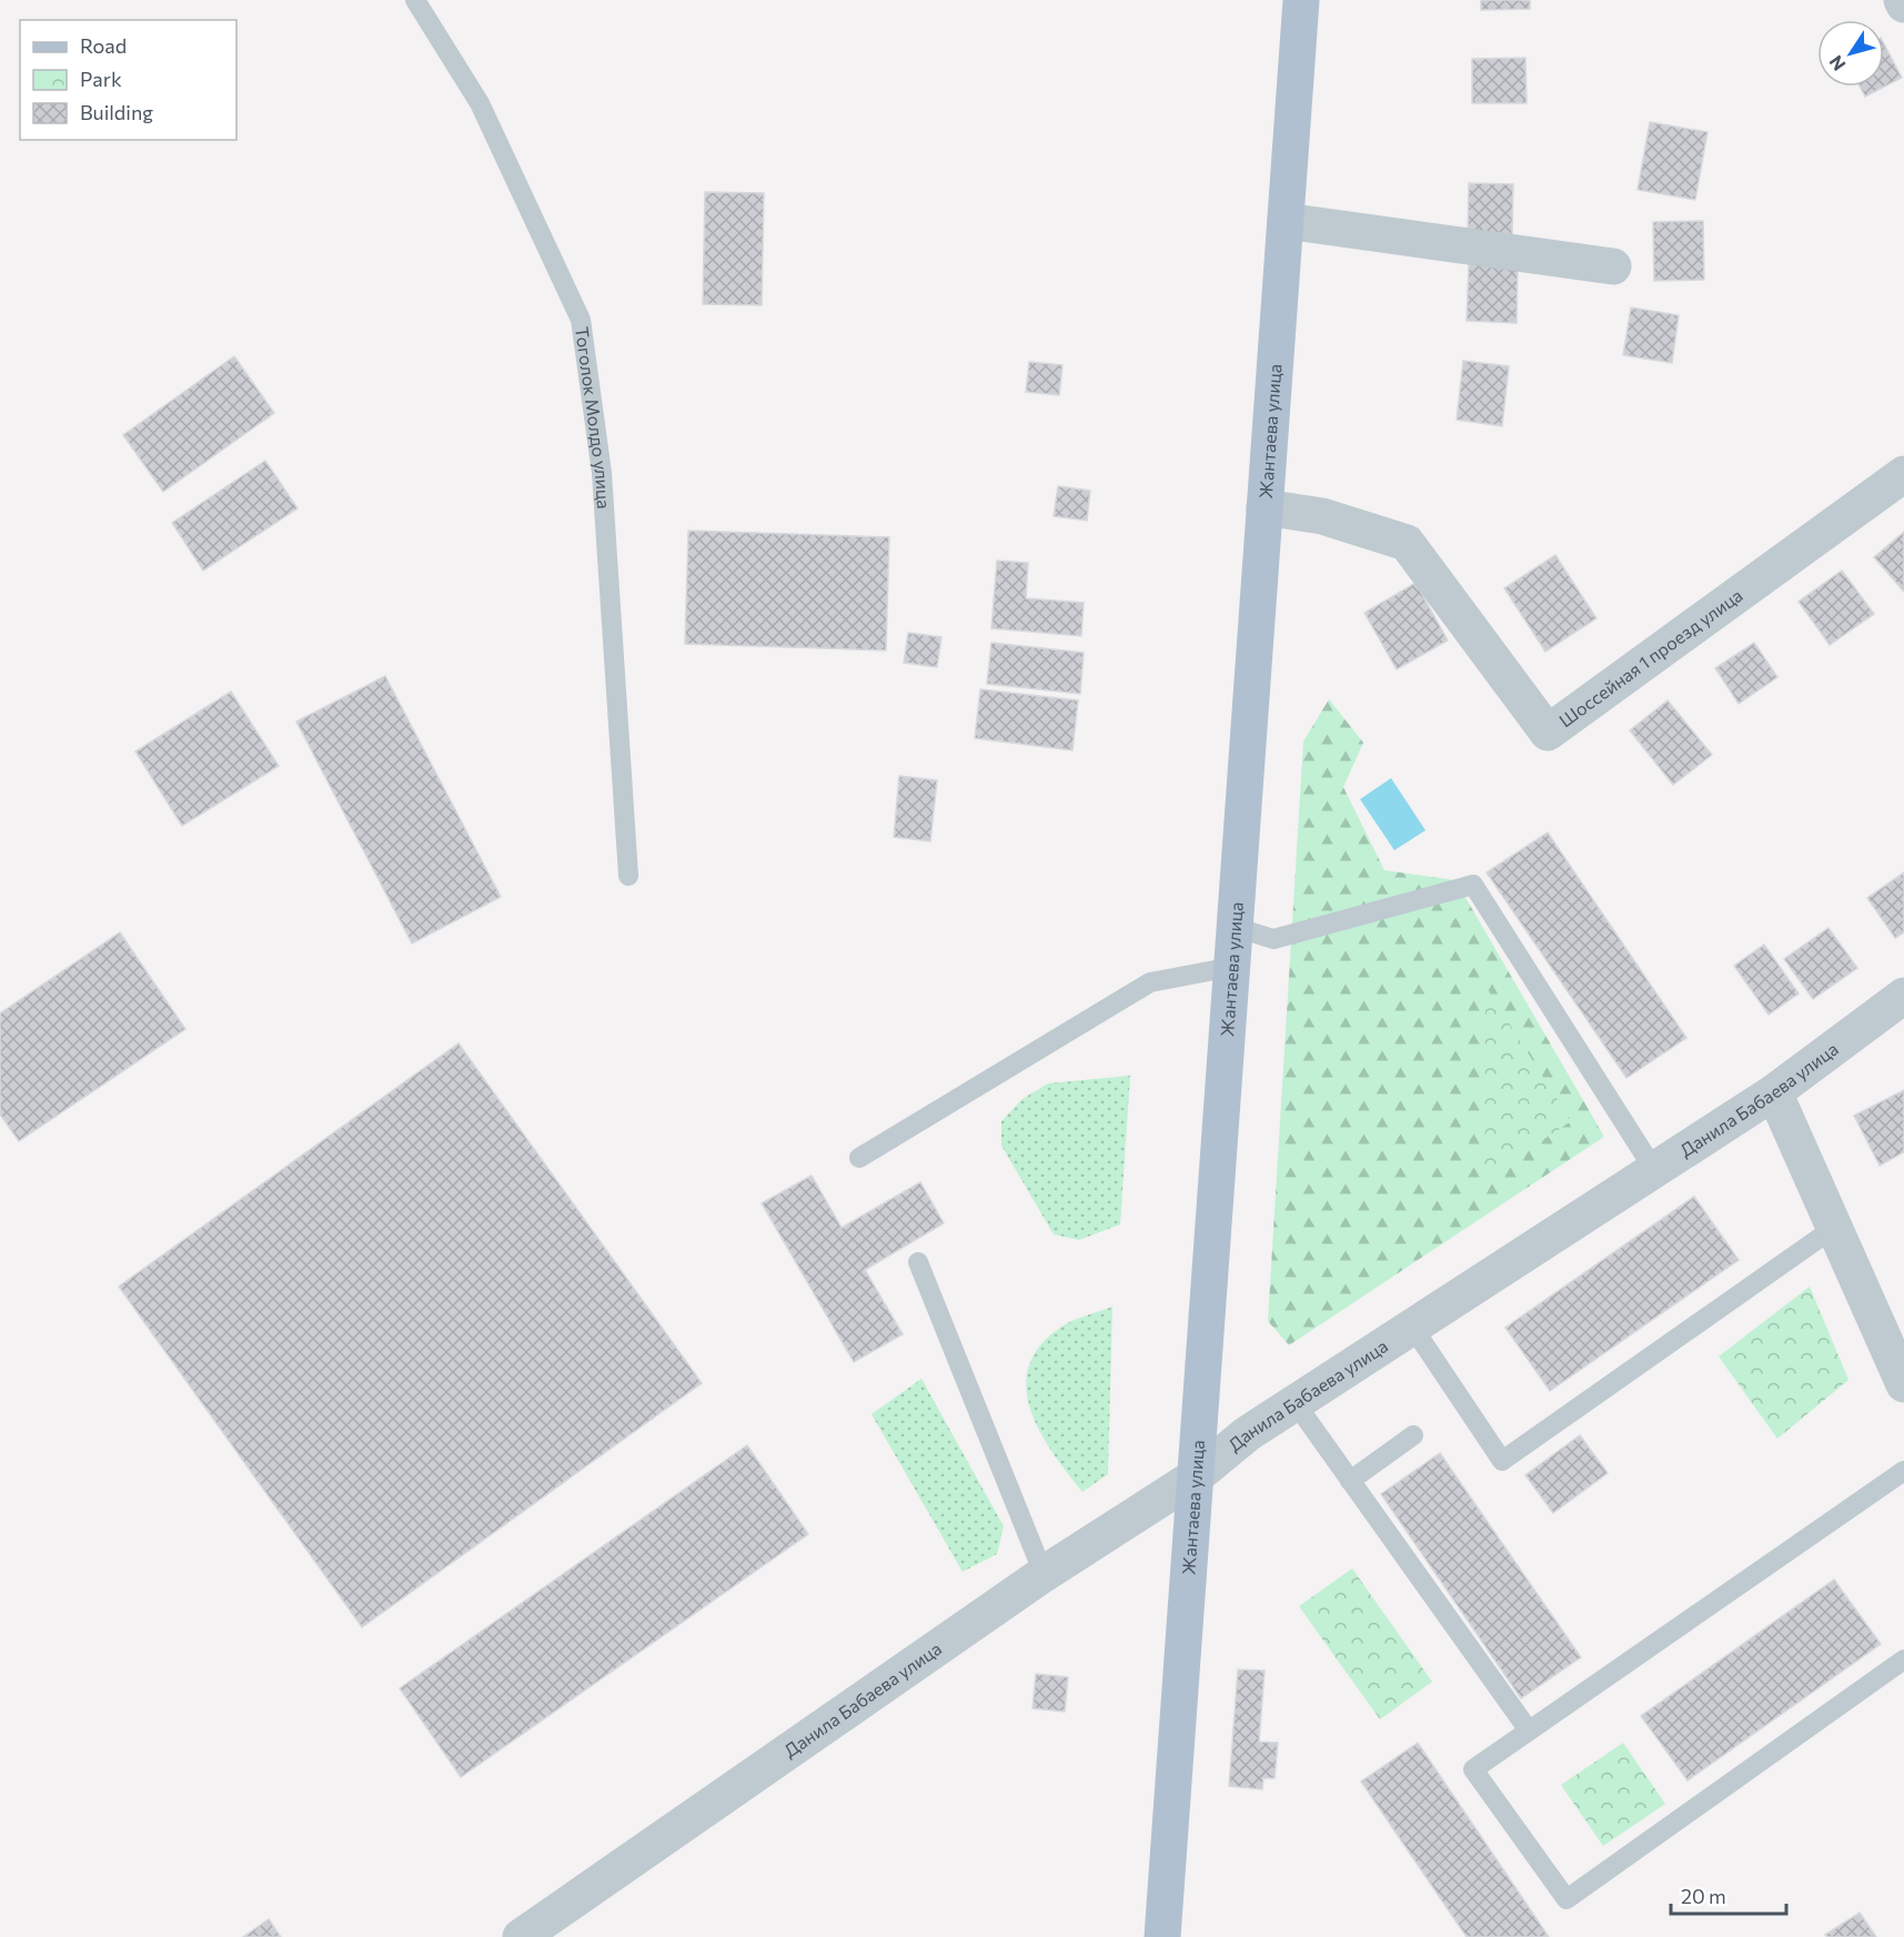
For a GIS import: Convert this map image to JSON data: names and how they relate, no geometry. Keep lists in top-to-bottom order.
{
  "streets": {
    "main road": ["Жантаева улица"],
    "street": ["Шоссейная 1 проезд улица", "Данила Бабаева улица"],
    "lane": ["Тоголок Молдо улица"]
  },
  "crossings": [
    ["Жантаева улица", "Шоссейная 1 проезд улица"],
    ["Жантаева улица", "Данила Бабаева улица"]
  ],
  "legend": ["Road", "Park", "Building"],
  "scale_bar": "20 m",
  "north": "bottom left"
}
